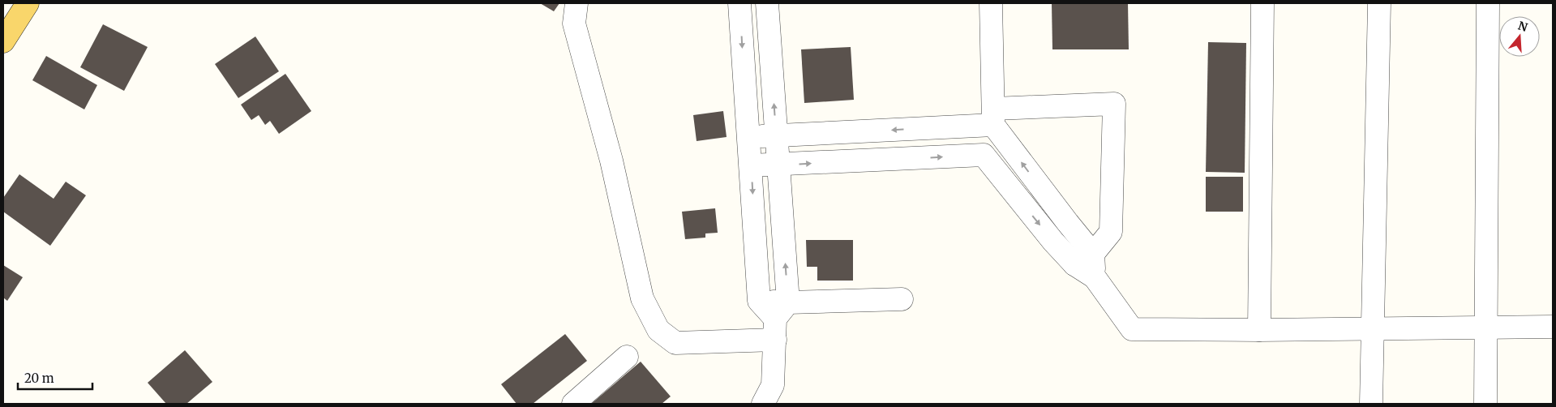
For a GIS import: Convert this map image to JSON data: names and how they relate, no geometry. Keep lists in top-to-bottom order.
{
  "scale_bar": "20 m",
  "north": "top"
}
